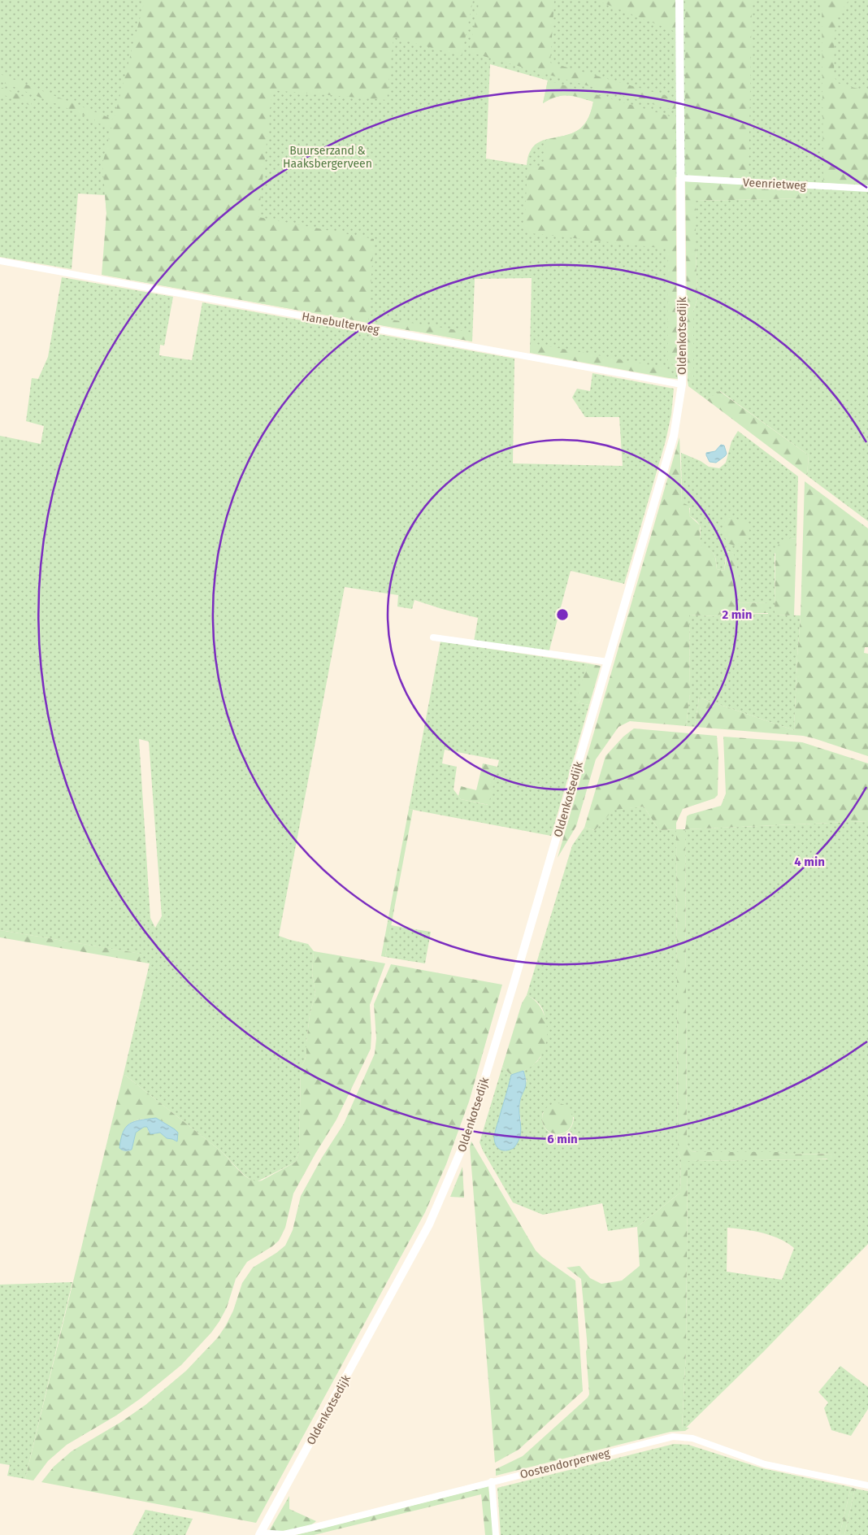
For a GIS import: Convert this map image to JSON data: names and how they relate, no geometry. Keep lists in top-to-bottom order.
{
  "streets": {
    "street": [
      "Veenrietweg",
      "Hanebulterweg",
      "Oldenkotsedijk",
      "Oostendorperweg"
    ]
  },
  "crossings": [
    ["Veenrietweg", "Oldenkotsedijk"],
    ["Hanebulterweg", "Oldenkotsedijk"],
    ["Oldenkotsedijk", "Oostendorperweg"]
  ],
  "parks": ["Buurserzand & Haaksbergerveen"],
  "rings": ["2 min", "4 min", "6 min"]
}
